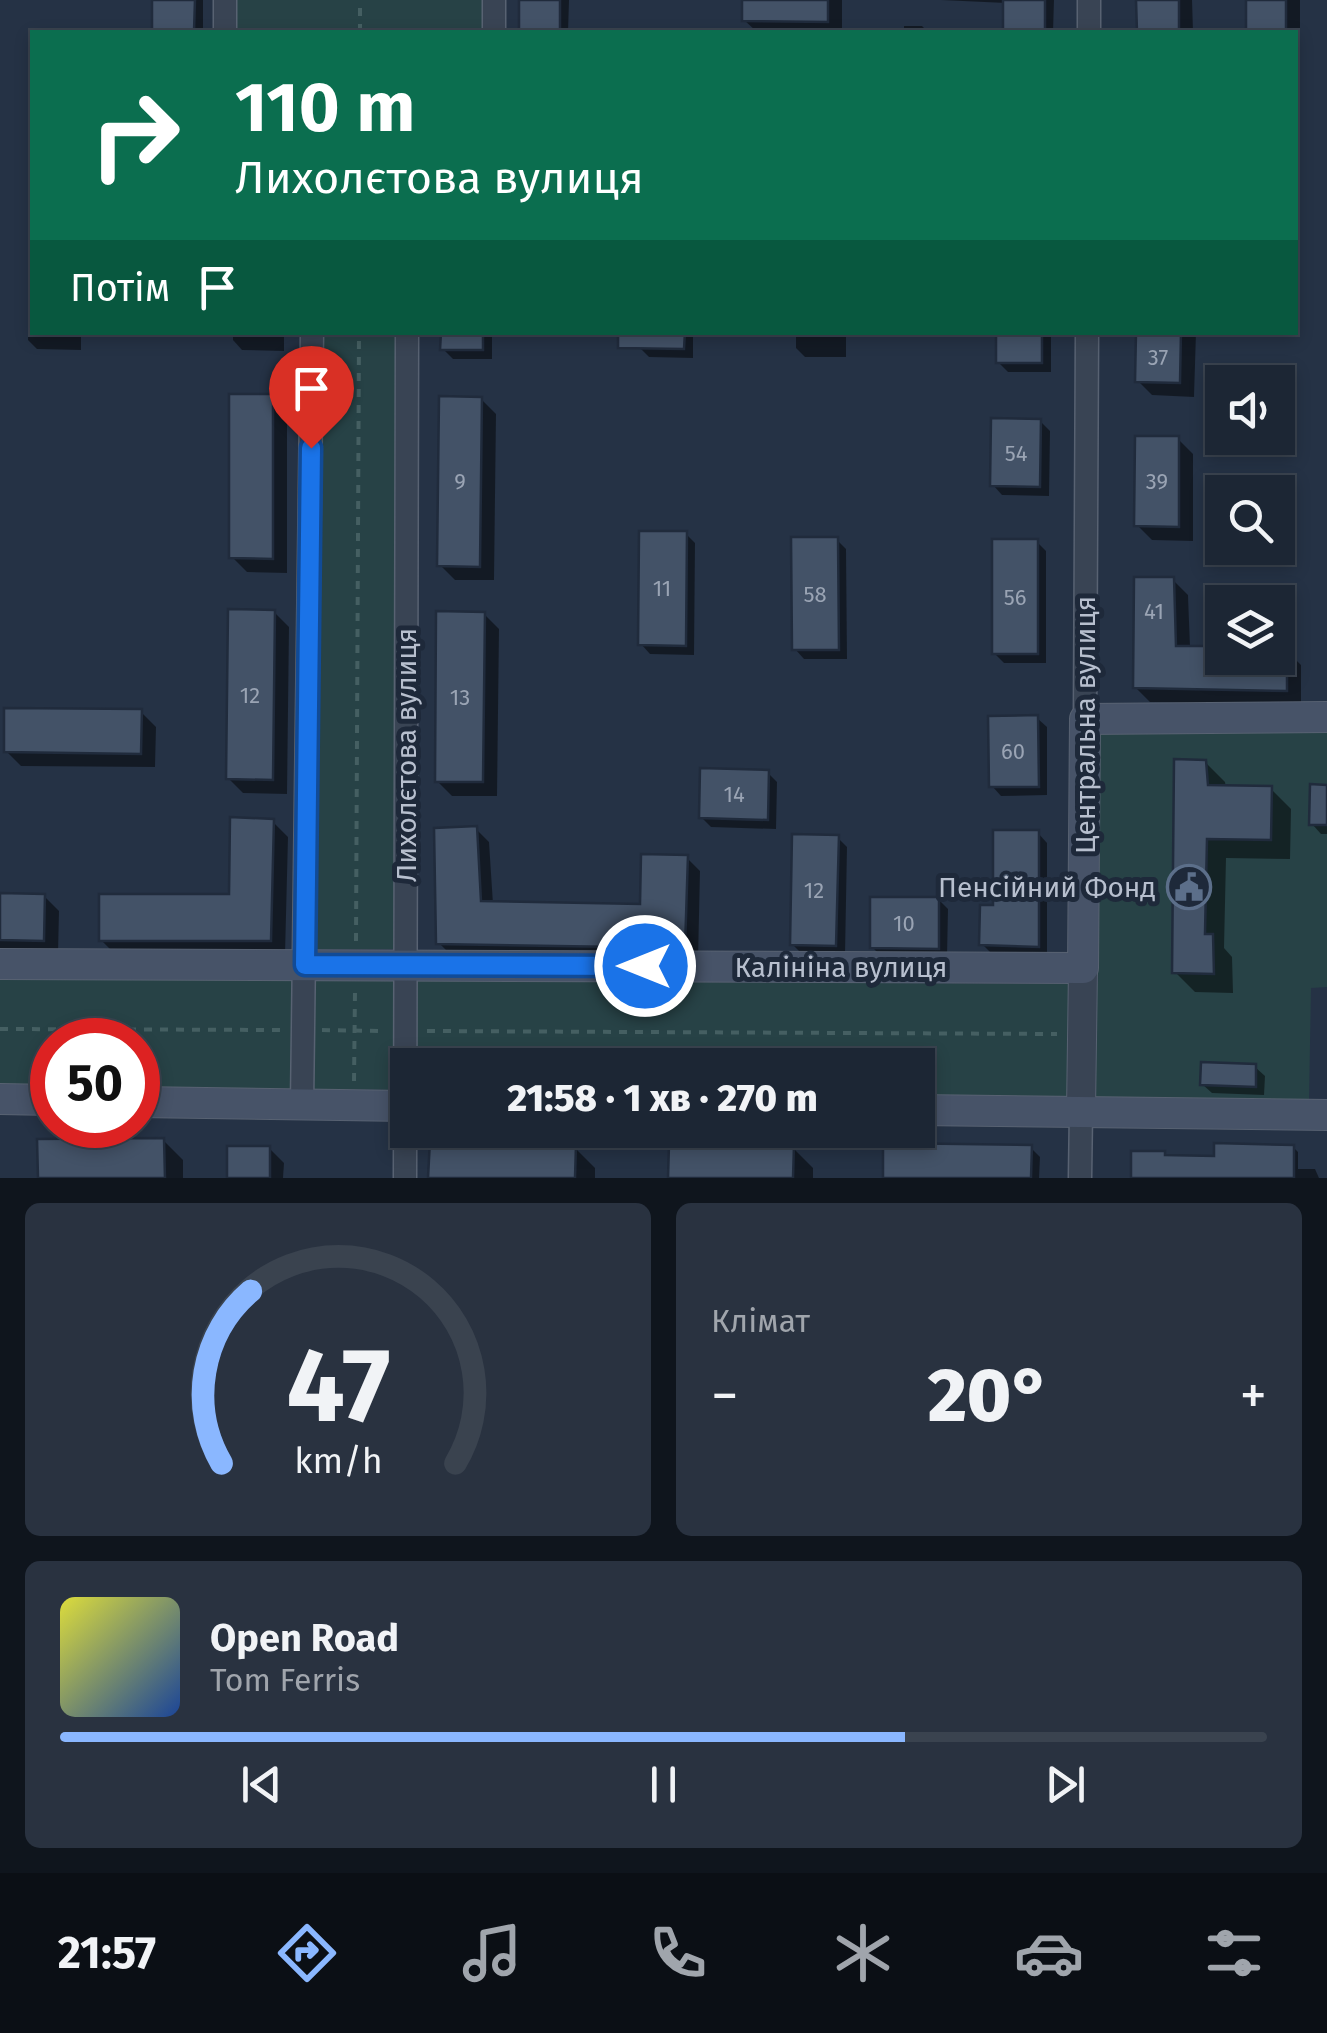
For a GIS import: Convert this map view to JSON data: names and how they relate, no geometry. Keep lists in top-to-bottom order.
{
  "streets": {
    "main road": ["Центральна вулиця", "Калініна вулиця"],
    "street": ["Лихолєтова вулиця"]
  },
  "crossings": [
    ["Центральна вулиця", "Калініна вулиця"],
    ["Лихолєтова вулиця", "Калініна вулиця"]
  ],
  "places": {
    "public building": ["Пенсійний Фонд"]
  },
  "house_numbers": [
    "37",
    "54",
    "9",
    "39",
    "11",
    "58",
    "56",
    "41",
    "12",
    "13",
    "60",
    "14",
    "12",
    "10"
  ],
  "page": {
    "turn": ["110 m", "Лихолєтова вулиця"],
    "then": "Потім",
    "limit": "50",
    "trip": "21:58 · 1 хв · 270 m",
    "tile": "Клімат",
    "heat": ["−", "20°", "+"],
    "song": ["Open Road", "Tom Ferris"],
    "tabs": "21:57",
    "gauge": ["47", "km/h"]
  }
}
